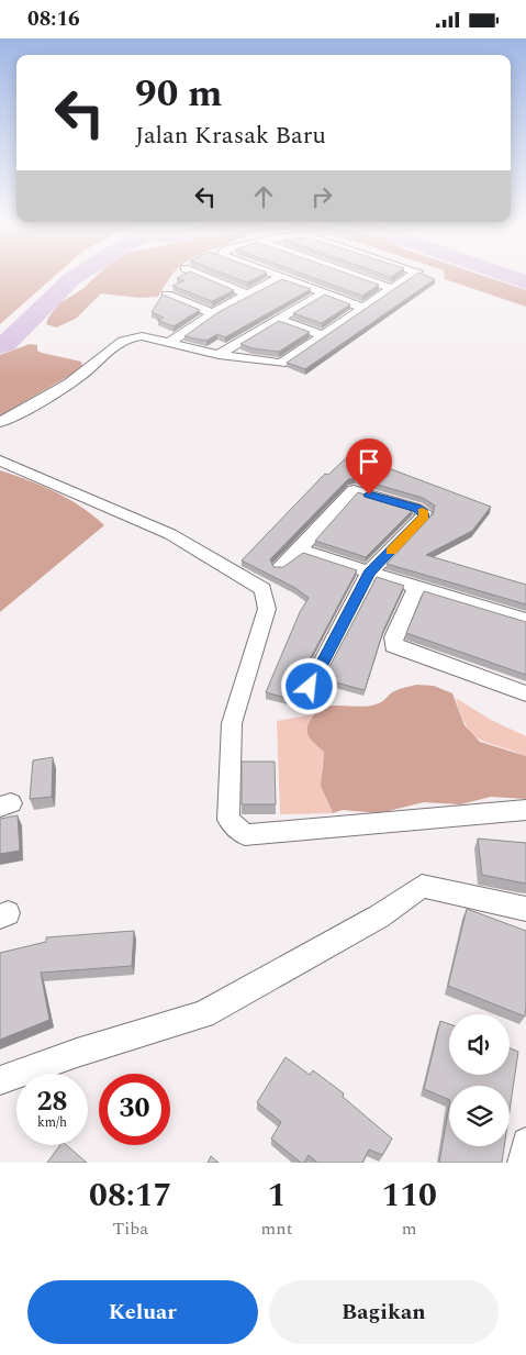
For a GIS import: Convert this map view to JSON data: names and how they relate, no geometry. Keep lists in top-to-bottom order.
{
  "page": {
    "status": "08:16",
    "turn": ["90 m", "Jalan Krasak Baru"],
    "speed": "28 km/h",
    "limit": "30",
    "eta": [
      "08:17",
      "Tiba",
      "1",
      "mnt",
      "110",
      "m"
    ],
    "buttons": ["Keluar", "Bagikan"]
  }
}
